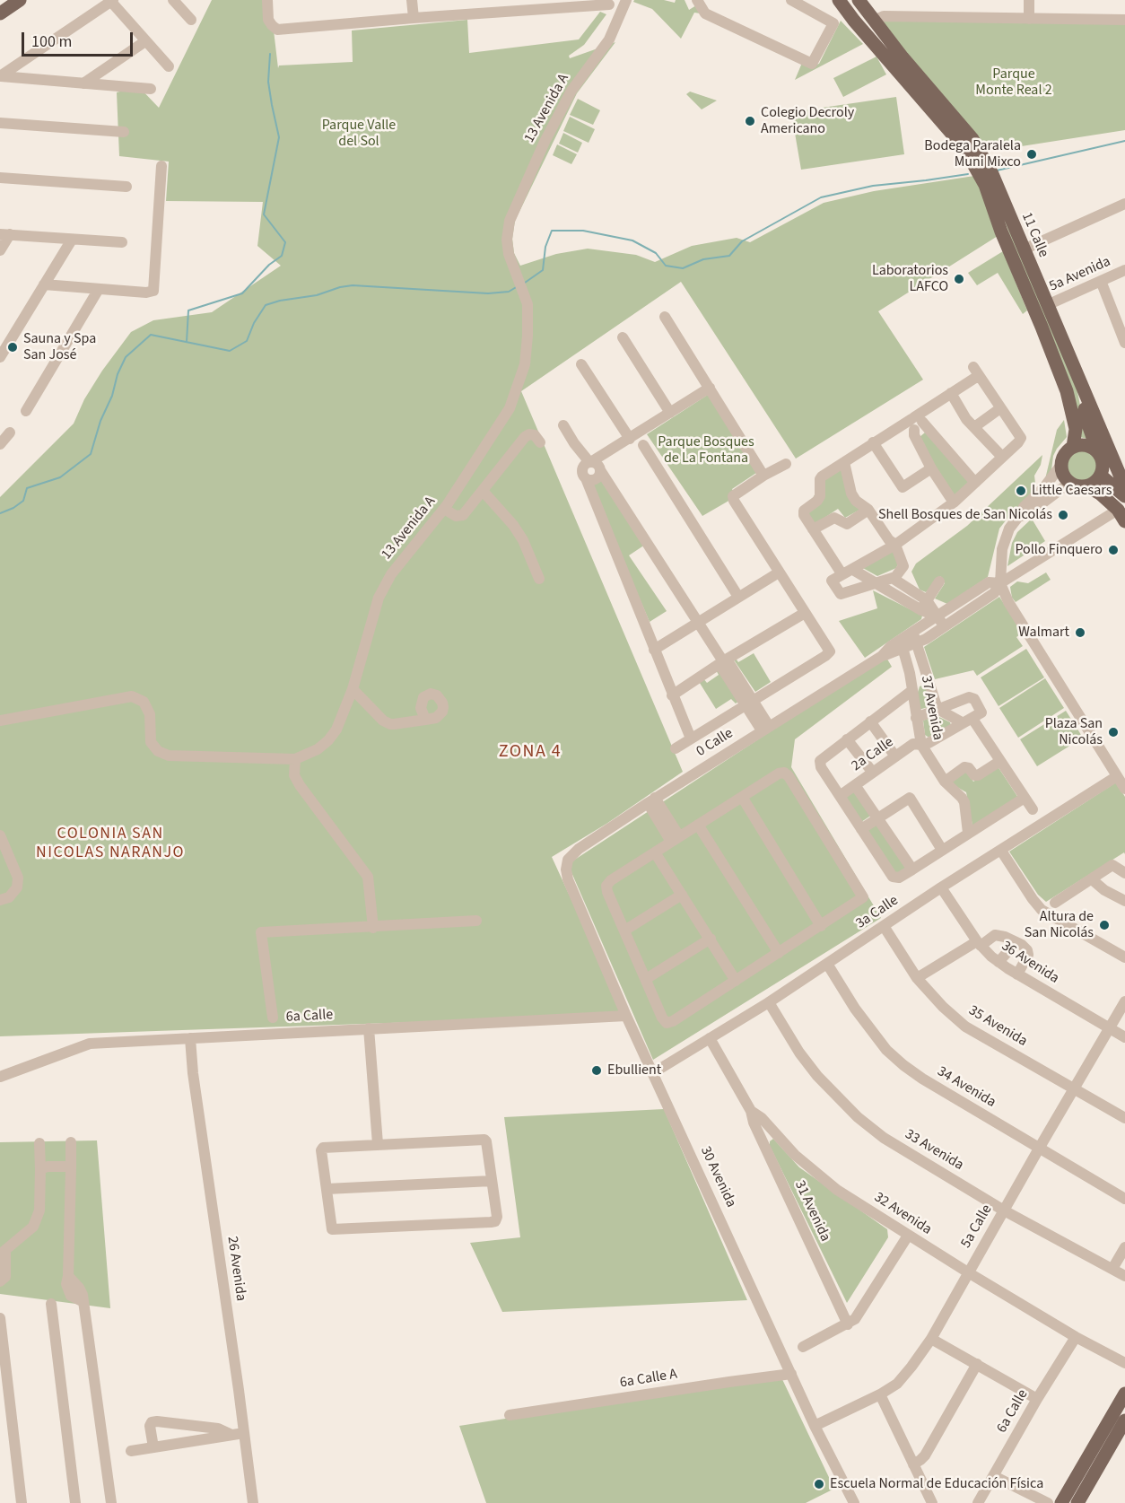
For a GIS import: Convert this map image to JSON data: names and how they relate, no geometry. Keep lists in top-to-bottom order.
{
  "streets": {
    "main road": ["11 Calle"],
    "street": [
      "13 Avenida A",
      "5a Avenida",
      "37 Avenida",
      "0 Calle",
      "2a Calle",
      "3a Calle",
      "36 Avenida",
      "6a Calle",
      "35 Avenida",
      "34 Avenida",
      "33 Avenida",
      "30 Avenida",
      "31 Avenida",
      "32 Avenida",
      "5a Calle",
      "26 Avenida",
      "6a Calle A"
    ]
  },
  "crossings": [
    ["11 Calle", "5a Avenida"],
    ["37 Avenida", "0 Calle"],
    ["37 Avenida", "2a Calle"],
    ["0 Calle", "30 Avenida"],
    ["3a Calle", "36 Avenida"],
    ["3a Calle", "35 Avenida"],
    ["3a Calle", "34 Avenida"],
    ["3a Calle", "33 Avenida"],
    ["3a Calle", "30 Avenida"],
    ["3a Calle", "32 Avenida"],
    ["36 Avenida", "5a Calle"],
    ["6a Calle", "30 Avenida"],
    ["6a Calle", "32 Avenida"],
    ["6a Calle", "26 Avenida"],
    ["35 Avenida", "5a Calle"],
    ["34 Avenida", "5a Calle"],
    ["33 Avenida", "5a Calle"],
    ["30 Avenida", "5a Calle"],
    ["30 Avenida", "6a Calle A"],
    ["31 Avenida", "32 Avenida"],
    ["32 Avenida", "5a Calle"]
  ],
  "districts": ["ZONA 4", "COLONIA SAN NICOLAS NARANJO"],
  "parks": ["Parque Monte Real 2", "Parque Valle del Sol", "Parque Bosques de La Fontana"],
  "places": [
    "Colegio Decroly Americano",
    "Bodega Paralela Muni Mixco",
    "Laboratorios LAFCO",
    "Sauna y Spa San José",
    "Little Caesars",
    "Shell Bosques de San Nicolás",
    "Pollo Finquero",
    "Walmart",
    "Plaza San Nicolás",
    "Altura de San Nicolás",
    "Ebullient",
    "Escuela Normal de Educación Física"
  ],
  "scale_bar": "100 m"
}
